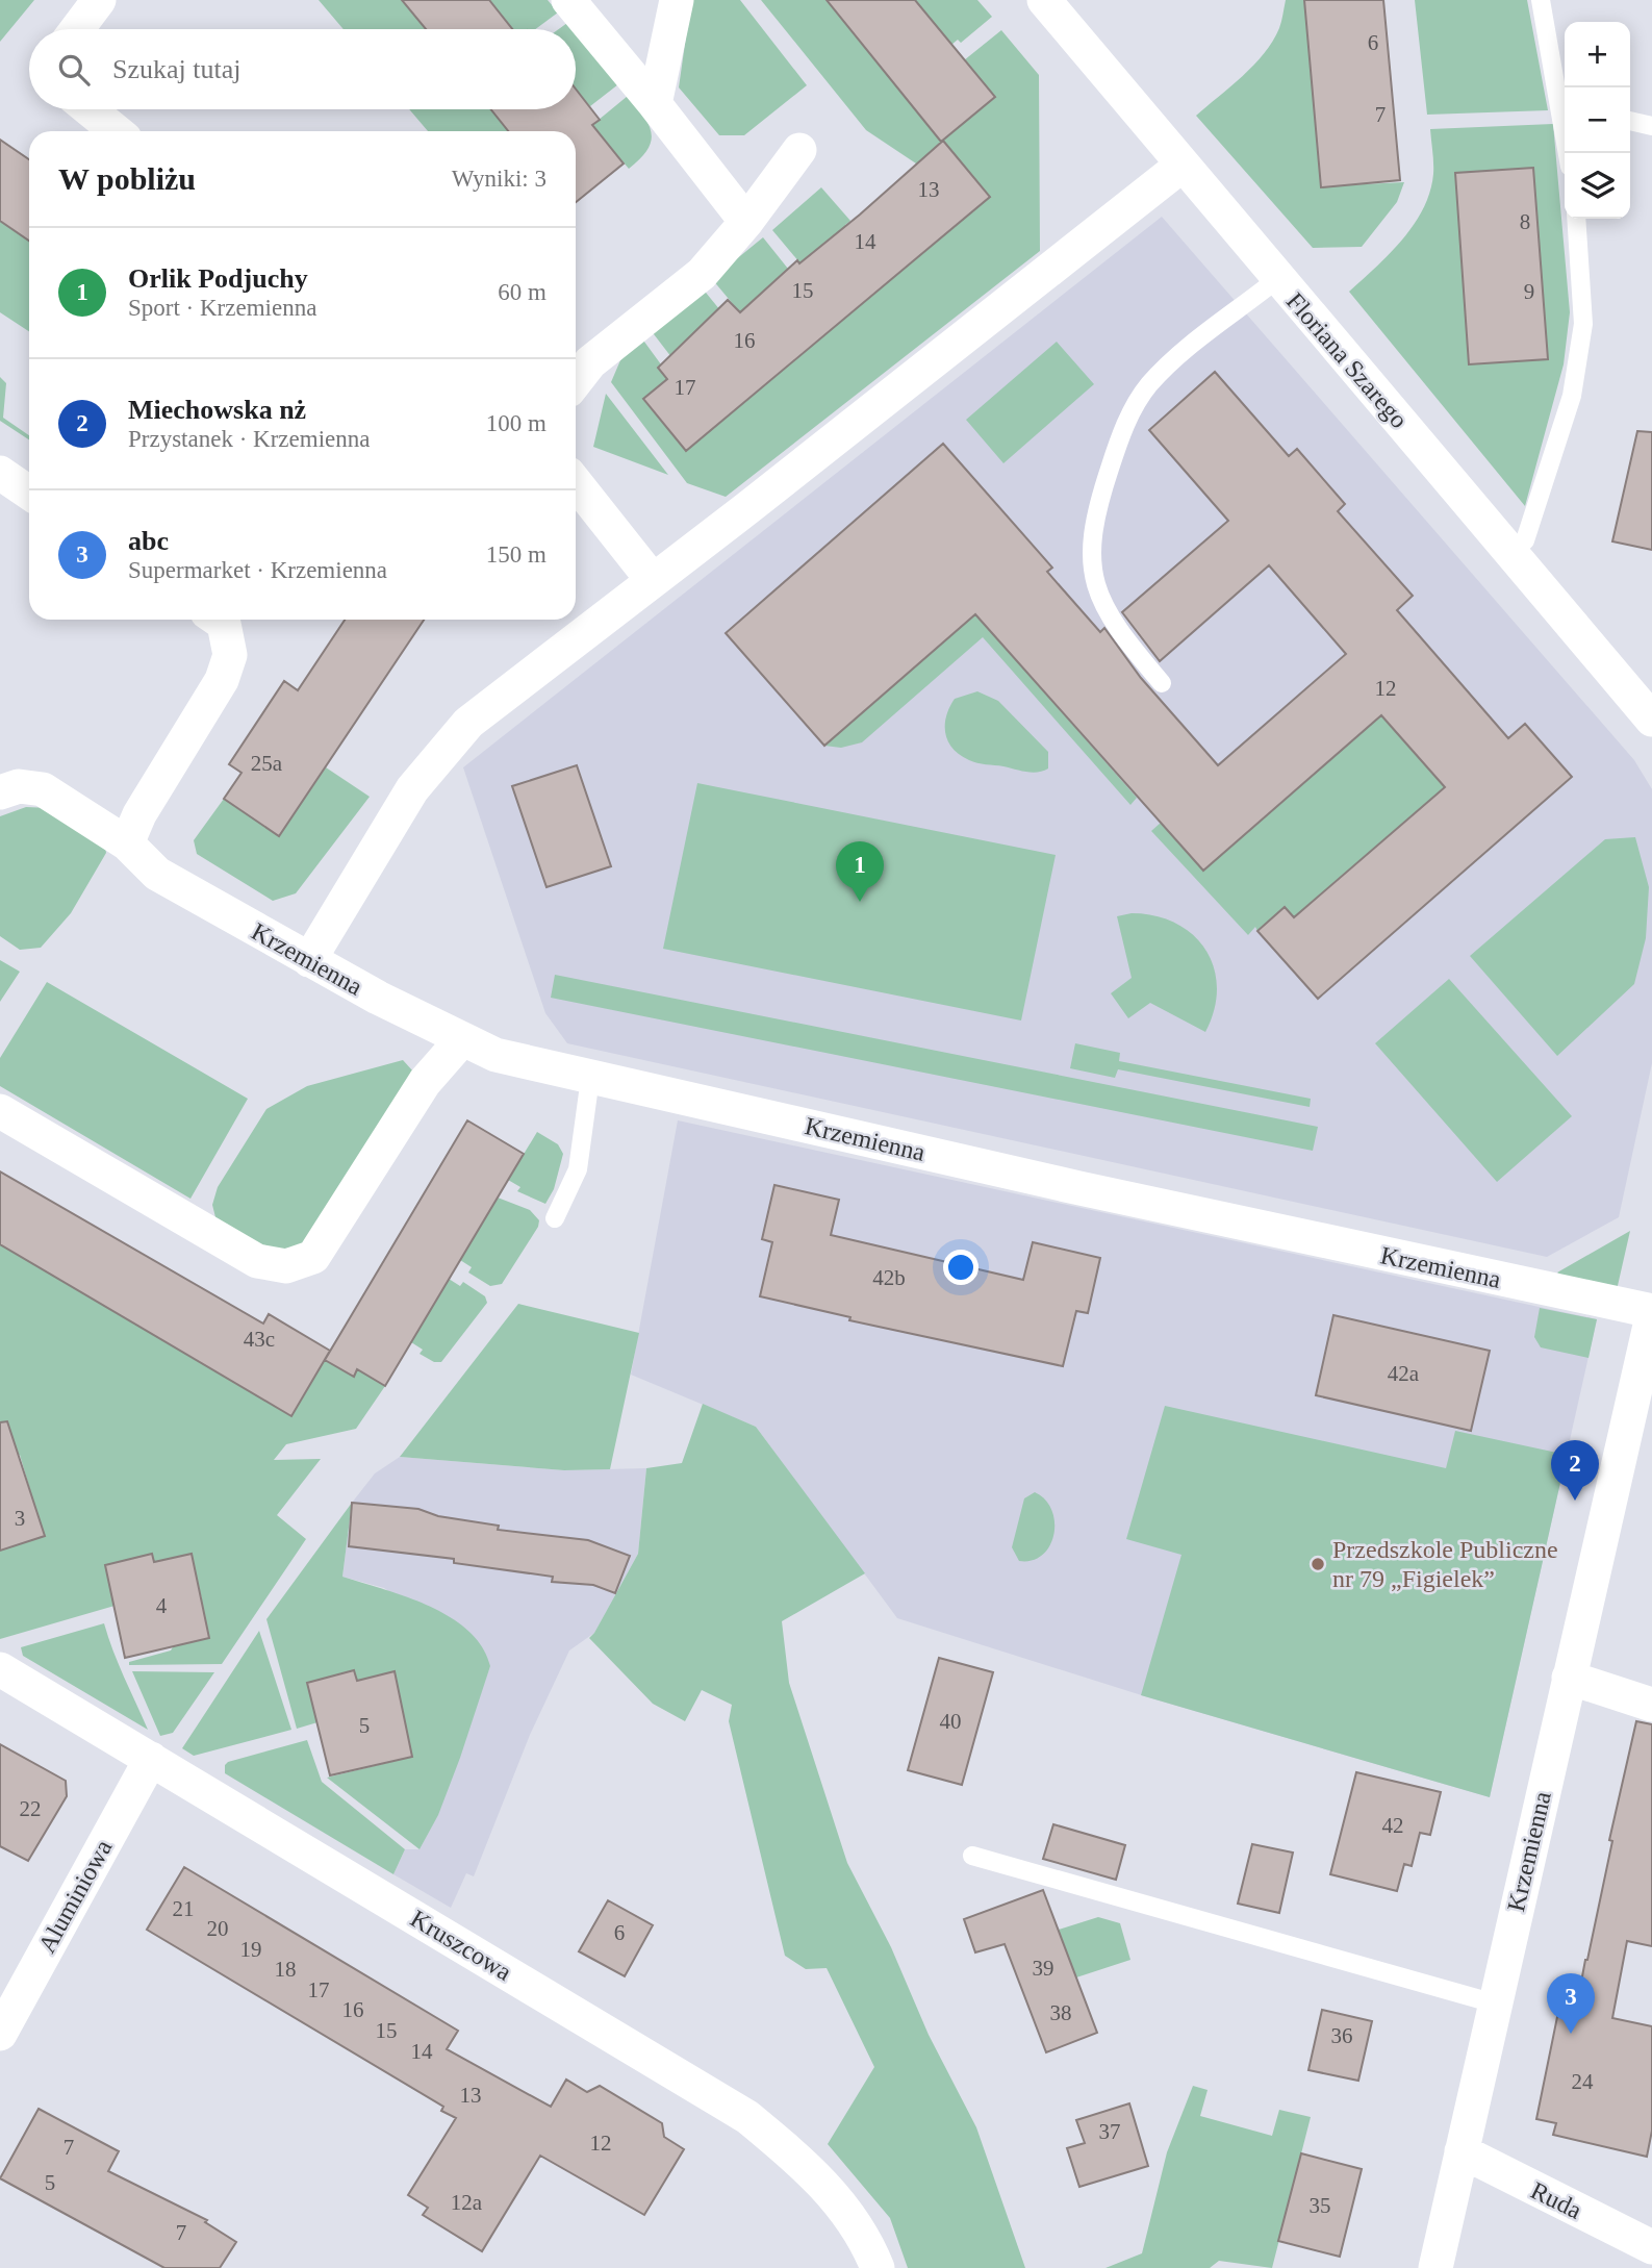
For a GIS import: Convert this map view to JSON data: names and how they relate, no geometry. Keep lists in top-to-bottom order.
{
  "streets": {
    "street": [
      "Floriana Szarego",
      "Krzemienna",
      "Aluminiowa",
      "Kruszcowa",
      "Ruda"
    ]
  },
  "crossings": [
    ["Krzemienna", "Ruda"],
    ["Aluminiowa", "Kruszcowa"]
  ],
  "places": ["Przedszkole Publiczne nr 79 „Figielek”"],
  "house_numbers": [
    "6",
    "7",
    "13",
    "8",
    "14",
    "15",
    "9",
    "16",
    "17",
    "12",
    "25a",
    "42b",
    "43c",
    "42a",
    "3",
    "4",
    "40",
    "5",
    "22",
    "42",
    "21",
    "20",
    "6",
    "19",
    "39",
    "18",
    "17",
    "16",
    "38",
    "15",
    "36",
    "14",
    "24",
    "13",
    "37",
    "12",
    "7",
    "5",
    "12a",
    "35",
    "7"
  ],
  "page": {
    "map_buttons": ["+", "−"],
    "search": "Szukaj tutaj",
    "heading": ["W pobliżu", "Wyniki: 3"],
    "list": [
      {
        "mark": "1",
        "name": "Orlik Podjuchy",
        "note": "Sport · Krzemienna",
        "value": "60 m"
      },
      {
        "mark": "2",
        "name": "Miechowska nż",
        "note": "Przystanek · Krzemienna",
        "value": "100 m"
      },
      {
        "mark": "3",
        "name": "abc",
        "note": "Supermarket · Krzemienna",
        "value": "150 m"
      }
    ],
    "pins": ["1", "2", "3"]
  }
}
